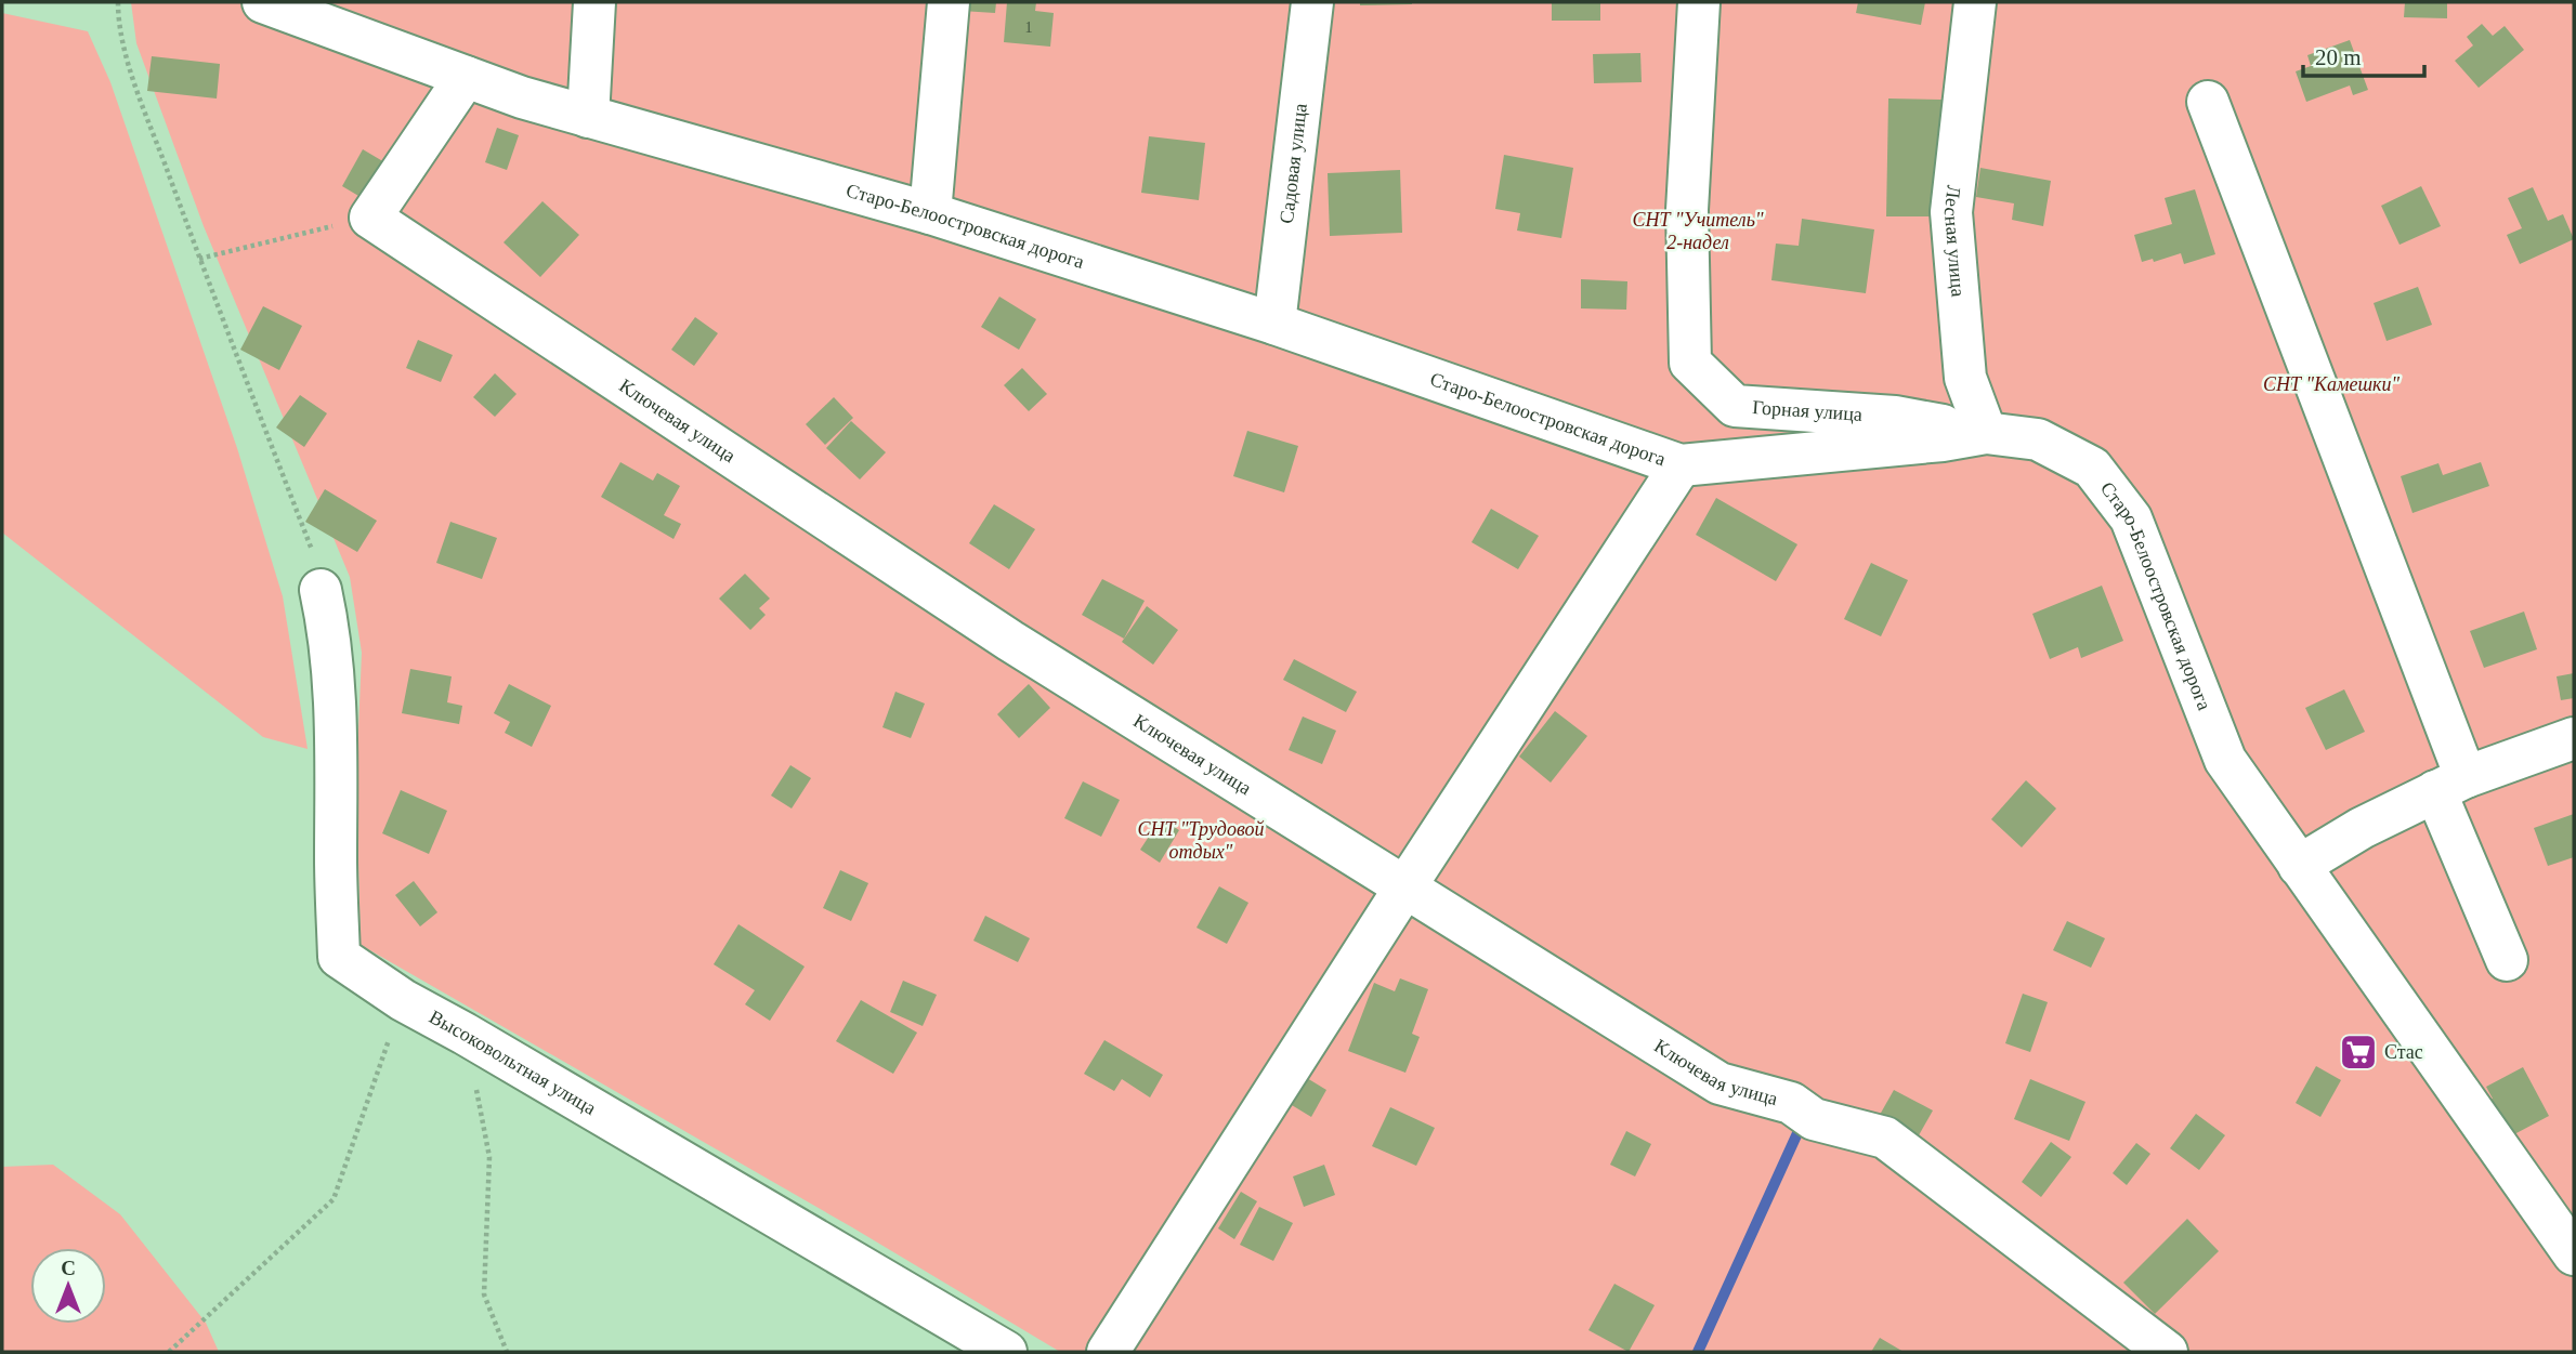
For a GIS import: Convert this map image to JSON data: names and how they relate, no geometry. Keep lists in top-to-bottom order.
{
  "streets": {
    "street": [
      "Садовая улица",
      "Старо-Белоостровская дорога",
      "Лесная улица",
      "Горная улица",
      "Ключевая улица",
      "Высоковольтная улица"
    ]
  },
  "crossings": [
    ["Садовая улица", "Старо-Белоостровская дорога"],
    ["Старо-Белоостровская дорога", "Лесная улица"],
    ["Старо-Белоостровская дорога", "Горная улица"],
    ["Лесная улица", "Горная улица"]
  ],
  "parks": ["СНТ \"Учитель\" 2-надел", "СНТ \"Камешки\"", "СНТ \"Трудовой отдых\""],
  "places": {
    "supermarket": ["Стас"]
  },
  "house_numbers": ["1"],
  "scale_bar": "20 m",
  "north": "top"
}
